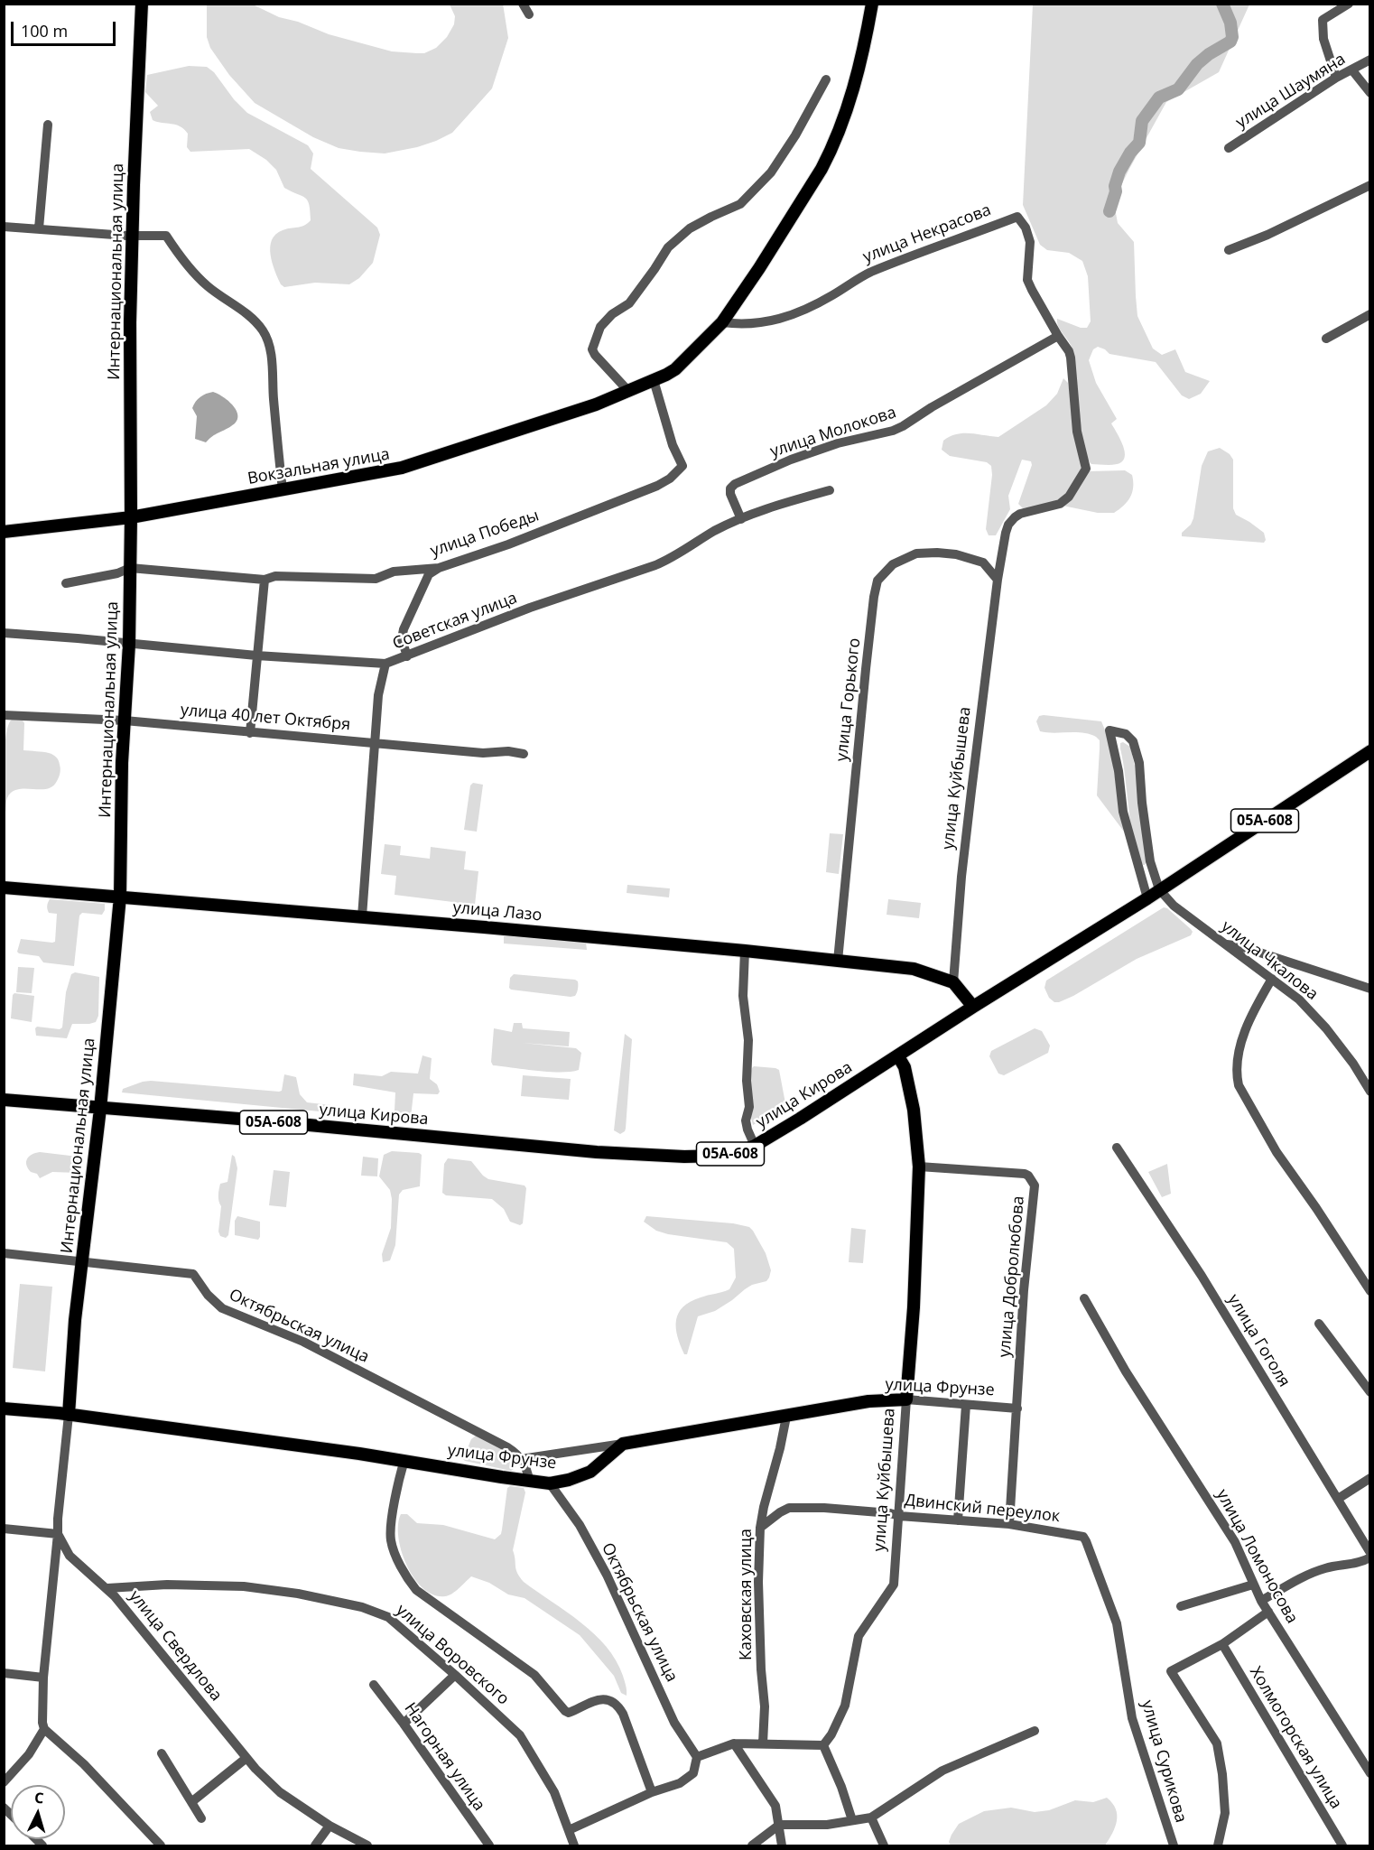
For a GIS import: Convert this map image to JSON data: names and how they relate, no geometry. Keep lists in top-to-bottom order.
{
  "streets": {
    "main road": [
      "Интернациональная улица",
      "Вокзальная улица",
      "улица Куйбышева",
      "05А-608",
      "улица Лазо",
      "улица Кирова",
      "улица Фрунзе"
    ],
    "street": [
      "улица Шаумяна",
      "улица Некрасова",
      "улица Молокова",
      "улица Победы",
      "Советская улица",
      "улица Горького",
      "улица 40 лет Октября",
      "улица Чкалова",
      "улица Добролюбова",
      "Октябрьская улица",
      "улица Гоголя",
      "Двинский переулок",
      "улица Ломоносова",
      "Каховская улица",
      "улица Свердлова",
      "улица Воровского",
      "Холмогорская улица",
      "Нагорная улица",
      "улица Сурикова"
    ]
  },
  "crossings": [
    ["улица Некрасова", "улица Молокова"],
    ["улица Некрасова", "Вокзальная улица"],
    ["улица Некрасова", "улица Горького"],
    ["улица Некрасова", "улица Куйбышева"],
    ["Интернациональная улица", "Вокзальная улица"],
    ["Интернациональная улица", "улица Победы"],
    ["Интернациональная улица", "Советская улица"],
    ["Интернациональная улица", "улица 40 лет Октября"],
    ["Интернациональная улица", "улица Лазо"],
    ["Интернациональная улица", "улица Кирова"],
    ["Интернациональная улица", "Октябрьская улица"],
    ["Интернациональная улица", "улица Фрунзе"],
    ["улица Молокова", "Советская улица"],
    ["Вокзальная улица", "улица Победы"],
    ["улица Горького", "улица Куйбышева"],
    ["улица Горького", "улица Лазо"],
    ["улица Куйбышева", "улица Лазо"],
    ["улица Куйбышева", "улица Кирова"],
    ["улица Куйбышева", "улица Добролюбова"],
    ["улица Куйбышева", "улица Фрунзе"],
    ["улица Куйбышева", "Двинский переулок"],
    ["улица Чкалова", "улица Кирова"],
    ["улица Добролюбова", "улица Фрунзе"],
    ["улица Добролюбова", "Двинский переулок"],
    ["Октябрьская улица", "улица Фрунзе"],
    ["улица Фрунзе", "Каховская улица"],
    ["Двинский переулок", "Каховская улица"],
    ["Двинский переулок", "улица Сурикова"],
    ["улица Свердлова", "улица Воровского"]
  ],
  "scale_bar": "100 m",
  "north": "top"
}
